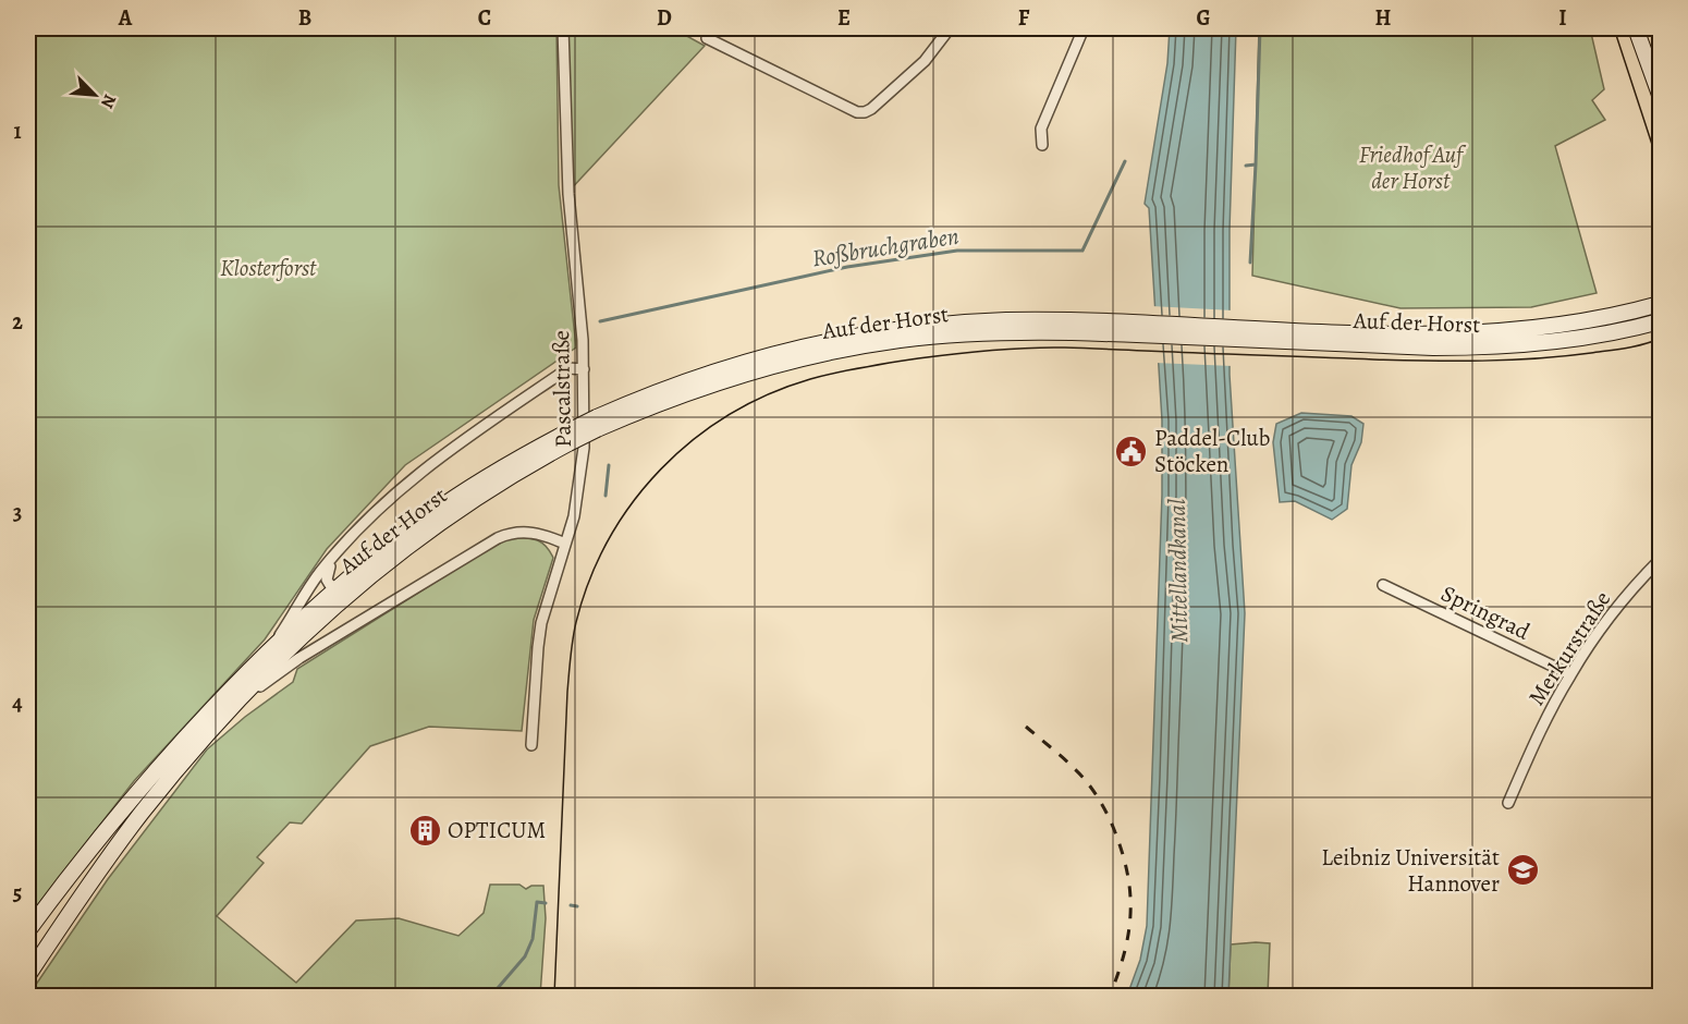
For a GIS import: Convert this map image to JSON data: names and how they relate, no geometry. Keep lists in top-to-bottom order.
{
  "streets": {
    "street": [
      "Auf der Horst",
      "Pascalstraße",
      "Springrad",
      "Merkurstraße"
    ]
  },
  "crossings": [
    ["Auf der Horst", "Pascalstraße"],
    ["Springrad", "Merkurstraße"]
  ],
  "water": ["Roßbruchgraben", "Mittellandkanal"],
  "parks": ["Friedhof Auf der Horst", "Klosterforst"],
  "places": {
    "public building": ["Paddel-Club Stöcken"],
    "building": ["OPTICUM"],
    "school or university": ["Leibniz Universität Hannover"]
  },
  "north": "bottom right",
  "grid": {
    "columns": [
      "A",
      "B",
      "C",
      "D",
      "E",
      "F",
      "G",
      "H",
      "I"
    ],
    "rows": [
      "1",
      "2",
      "3",
      "4",
      "5"
    ]
  }
}
